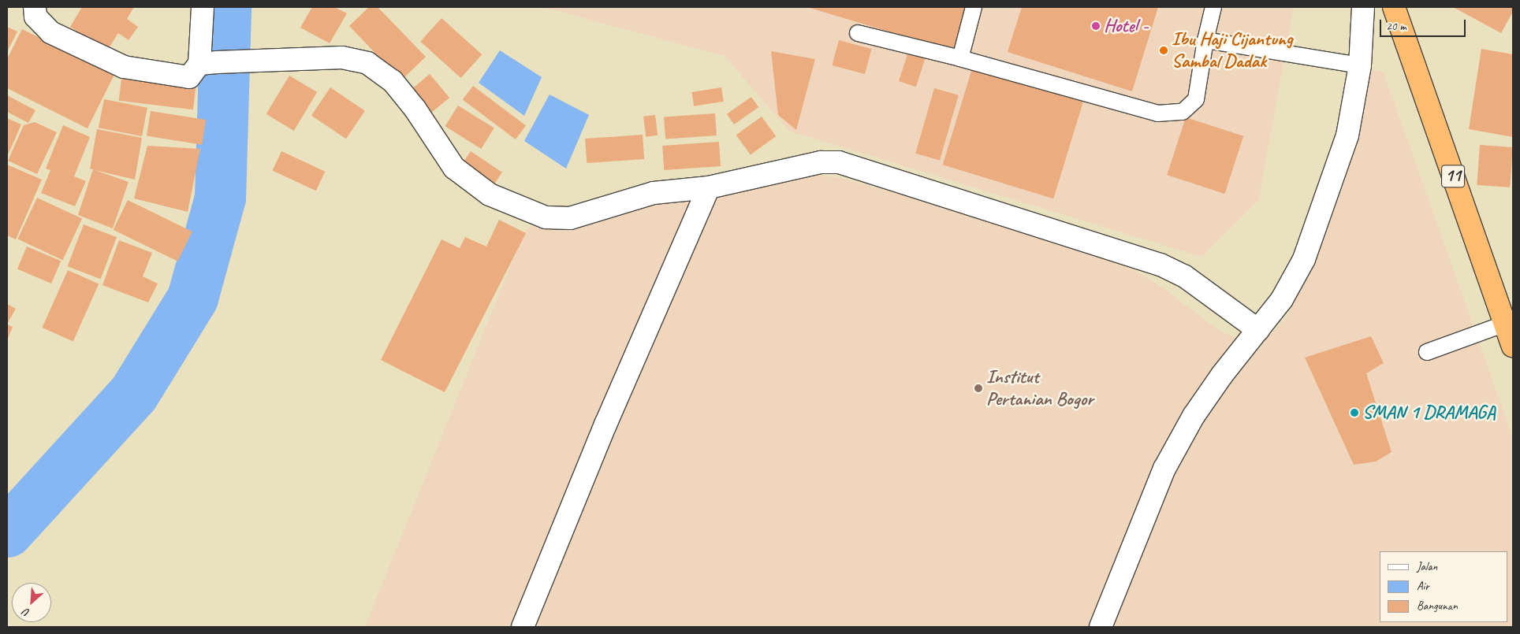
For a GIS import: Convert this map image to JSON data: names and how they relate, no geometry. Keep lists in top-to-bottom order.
{
  "streets": {
    "highway": ["11"]
  },
  "places": [
    "Hotel -",
    "Ibu Haji Cijantung Sambal Dadak",
    "Institut Pertanian Bogor",
    "SMAN 1 DRAMAGA"
  ],
  "legend": ["Jalan", "Air", "Bangunan"],
  "scale_bar": "20 m",
  "north": "bottom left"
}
